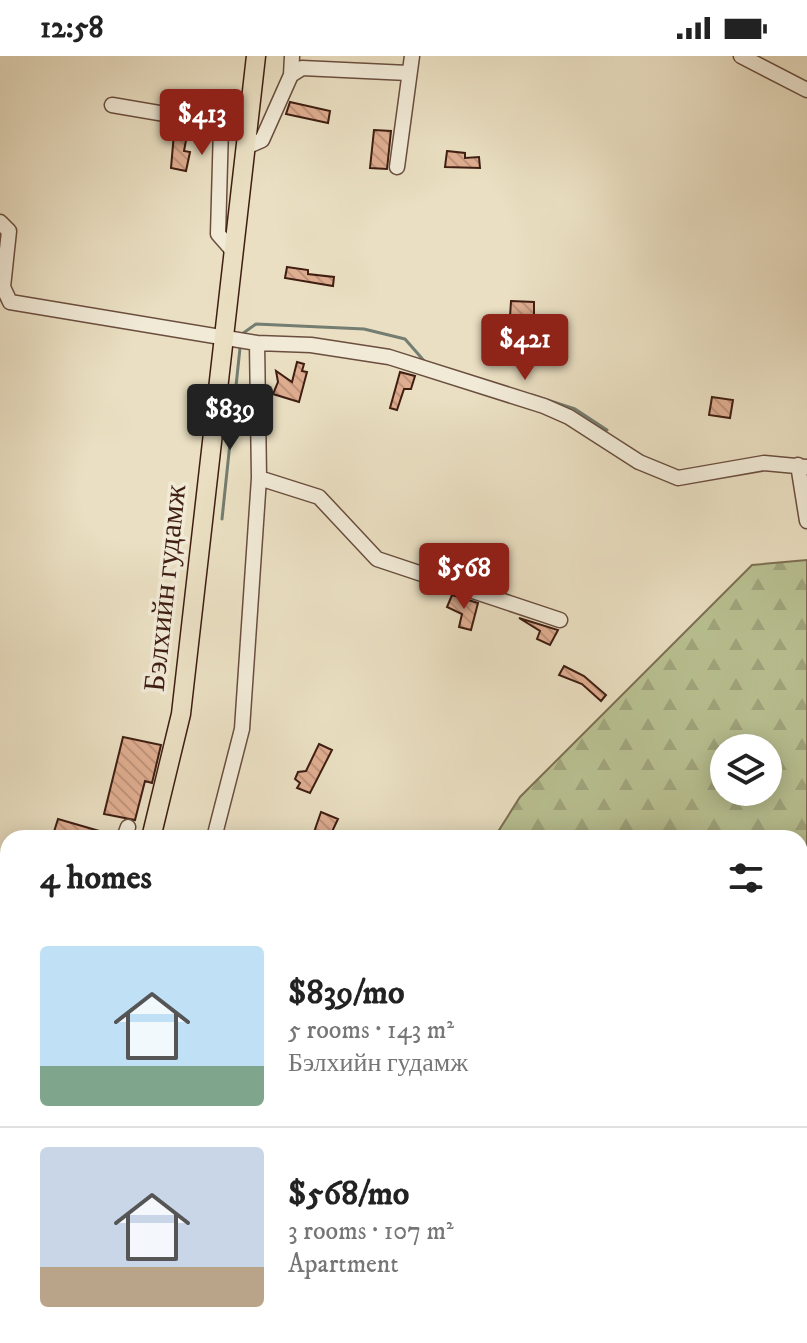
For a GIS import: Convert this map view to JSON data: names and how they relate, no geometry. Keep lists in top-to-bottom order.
{
  "streets": {
    "main road": ["Бэлхийн гудамж"]
  },
  "page": {
    "status": "12:58",
    "price": [
      "$413",
      "$421",
      "$839",
      "$568"
    ],
    "heading": "4 homes",
    "list": [
      {
        "name": "$839/mo",
        "note": "5 rooms · 143 m² · Бэлхийн гудамж"
      },
      {
        "name": "$568/mo",
        "note": "3 rooms · 107 m² · Apartment"
      }
    ]
  }
}
